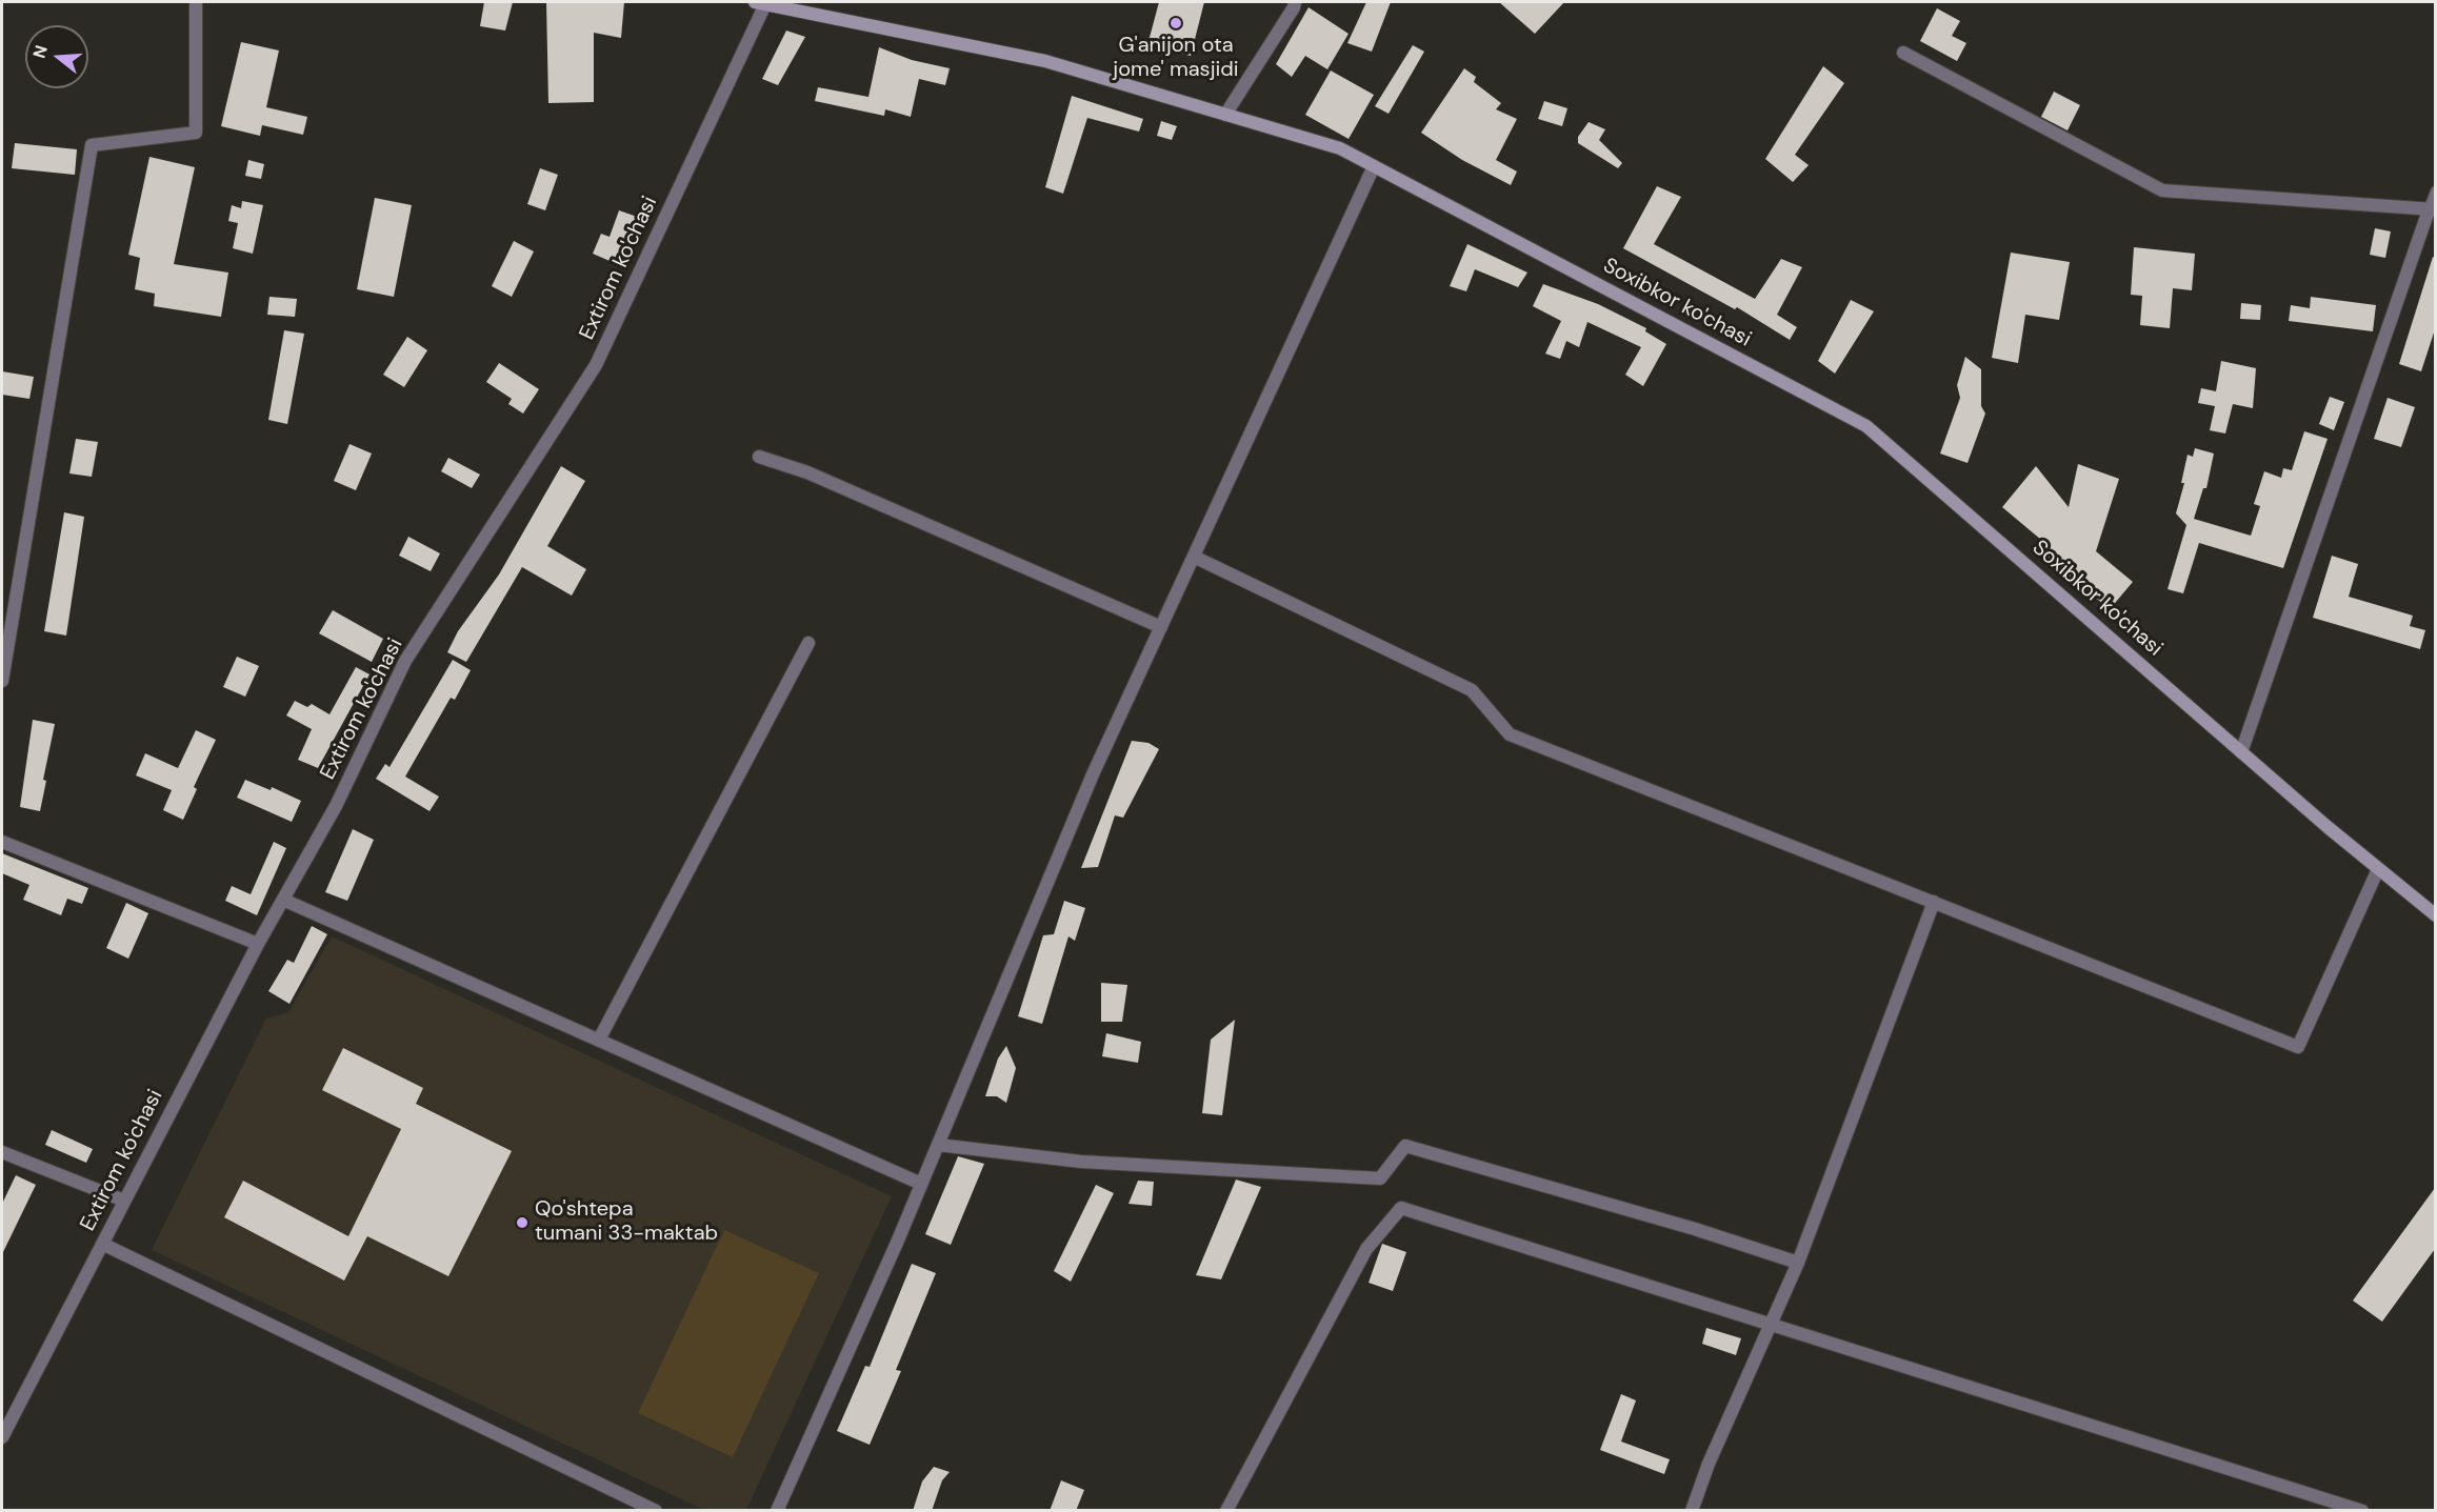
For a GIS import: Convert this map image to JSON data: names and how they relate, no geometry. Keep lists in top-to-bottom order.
{
  "streets": {
    "main road": ["Soxibkor ko'chasi"],
    "street": ["Extirom ko'chasi"]
  },
  "crossings": [
    ["Extirom ko'chasi", "Soxibkor ko'chasi"]
  ],
  "places": ["G'anijon ota jome' masjidi", "Qo'shtepa tumani 33-maktab"],
  "north": "left"
}
